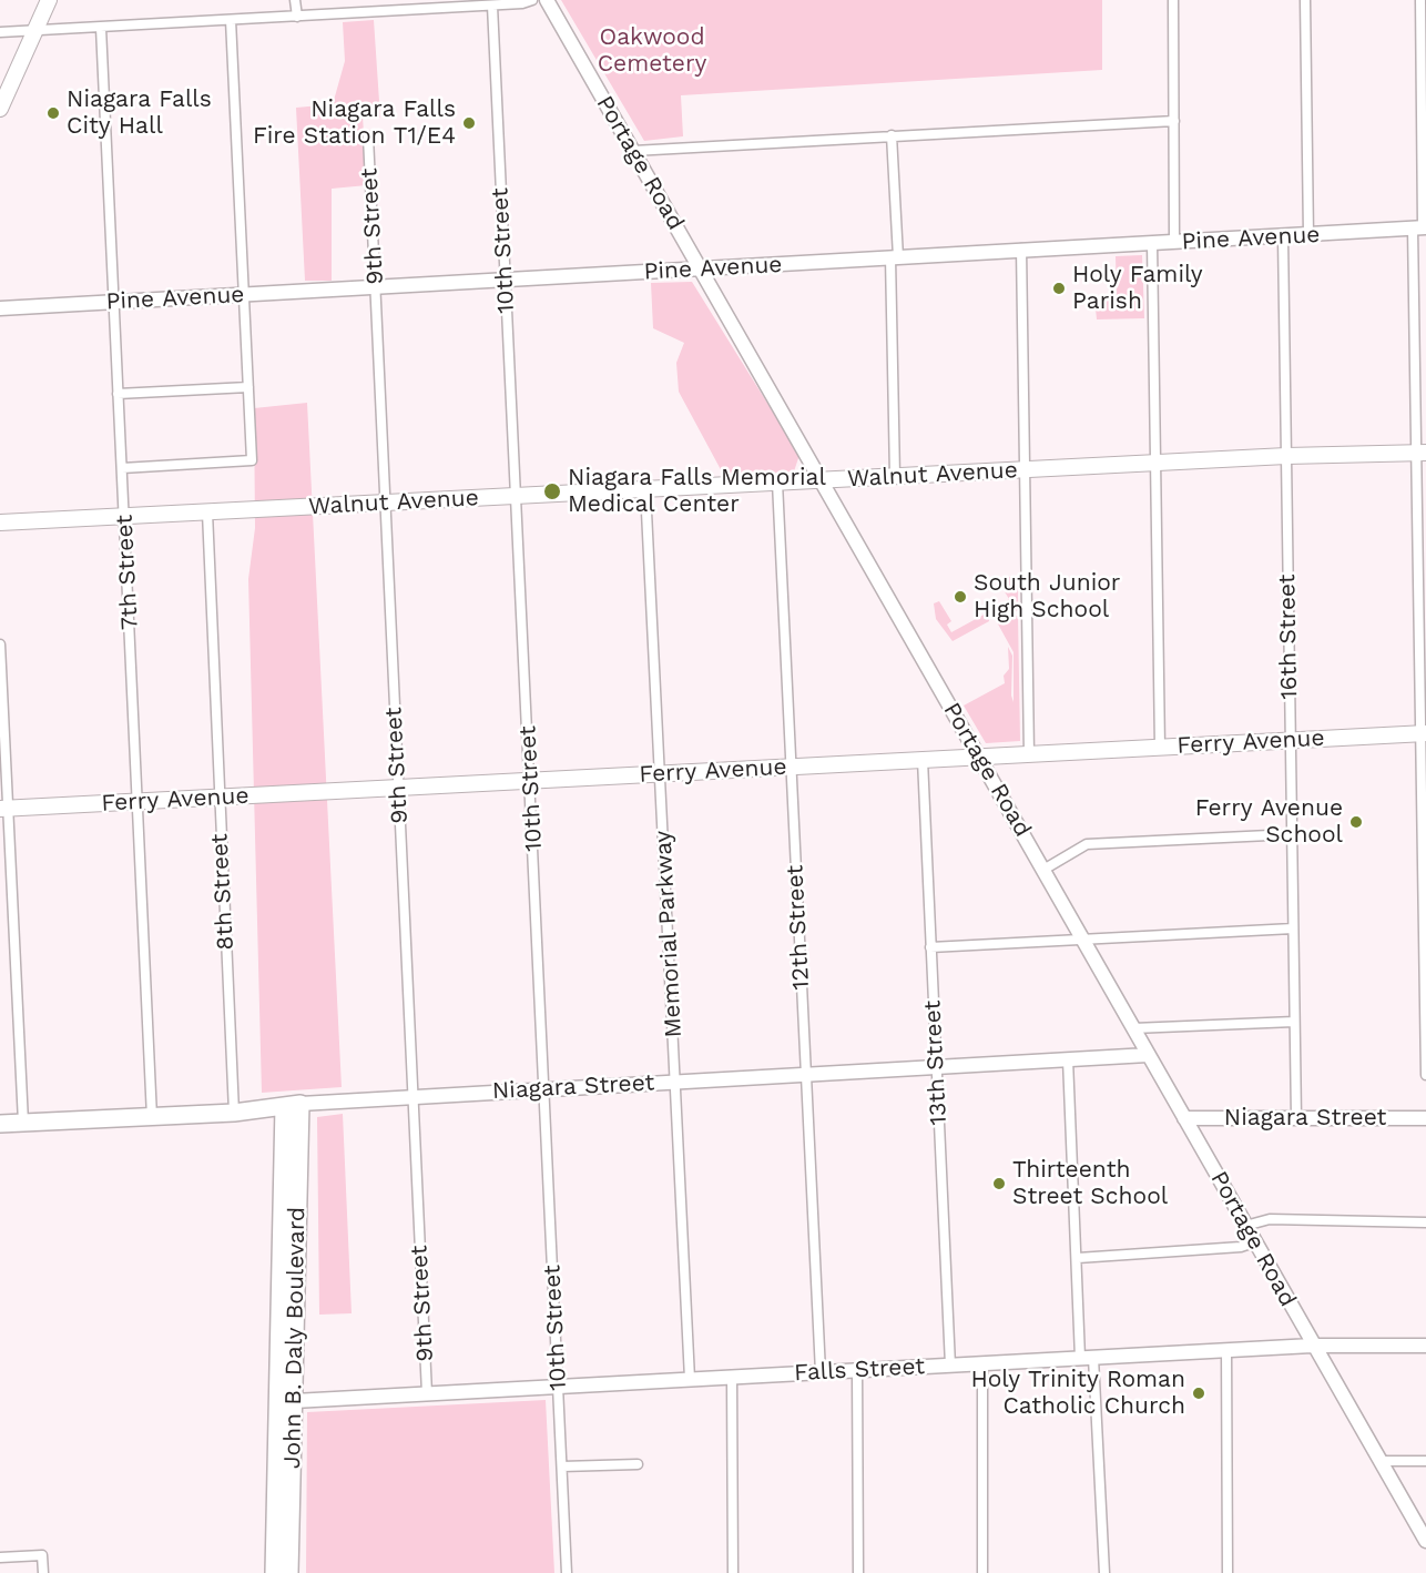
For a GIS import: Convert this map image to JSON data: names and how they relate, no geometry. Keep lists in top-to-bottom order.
{
  "streets": {
    "highway": ["Niagara Street", "John B. Daly Boulevard"],
    "main road": ["Walnut Avenue", "Ferry Avenue"],
    "street": [
      "Portage Road",
      "9th Street",
      "Pine Avenue",
      "10th Street",
      "7th Street",
      "16th Street",
      "8th Street",
      "12th Street",
      "Memorial Parkway",
      "13th Street",
      "Falls Street"
    ]
  },
  "crossings": [
    ["Portage Road", "Pine Avenue"],
    ["Portage Road", "Walnut Avenue"],
    ["Portage Road", "Ferry Avenue"],
    ["Portage Road", "Niagara Street"],
    ["Portage Road", "Falls Street"],
    ["9th Street", "Pine Avenue"],
    ["9th Street", "Walnut Avenue"],
    ["9th Street", "Ferry Avenue"],
    ["9th Street", "Niagara Street"],
    ["9th Street", "Falls Street"],
    ["Pine Avenue", "10th Street"],
    ["Pine Avenue", "7th Street"],
    ["Pine Avenue", "16th Street"],
    ["10th Street", "Walnut Avenue"],
    ["10th Street", "Ferry Avenue"],
    ["10th Street", "Niagara Street"],
    ["10th Street", "Falls Street"],
    ["Walnut Avenue", "7th Street"],
    ["Walnut Avenue", "16th Street"],
    ["Walnut Avenue", "8th Street"],
    ["Walnut Avenue", "12th Street"],
    ["Walnut Avenue", "Memorial Parkway"],
    ["7th Street", "Ferry Avenue"],
    ["7th Street", "Niagara Street"],
    ["16th Street", "Ferry Avenue"],
    ["16th Street", "Niagara Street"],
    ["Ferry Avenue", "8th Street"],
    ["Ferry Avenue", "12th Street"],
    ["Ferry Avenue", "Memorial Parkway"],
    ["Ferry Avenue", "13th Street"],
    ["8th Street", "Niagara Street"],
    ["12th Street", "Niagara Street"],
    ["12th Street", "Falls Street"],
    ["Memorial Parkway", "Niagara Street"],
    ["Memorial Parkway", "Falls Street"],
    ["13th Street", "Niagara Street"],
    ["13th Street", "Falls Street"],
    ["Niagara Street", "John B. Daly Boulevard"],
    ["John B. Daly Boulevard", "Falls Street"]
  ],
  "parks": ["Oakwood Cemetery"],
  "places": [
    "Niagara Falls City Hall",
    "Niagara Falls Fire Station T1/E4",
    "Holy Family Parish",
    "Niagara Falls Memorial Medical Center",
    "South Junior High School",
    "Ferry Avenue School",
    "Thirteenth Street School",
    "Holy Trinity Roman Catholic Church"
  ]
}
